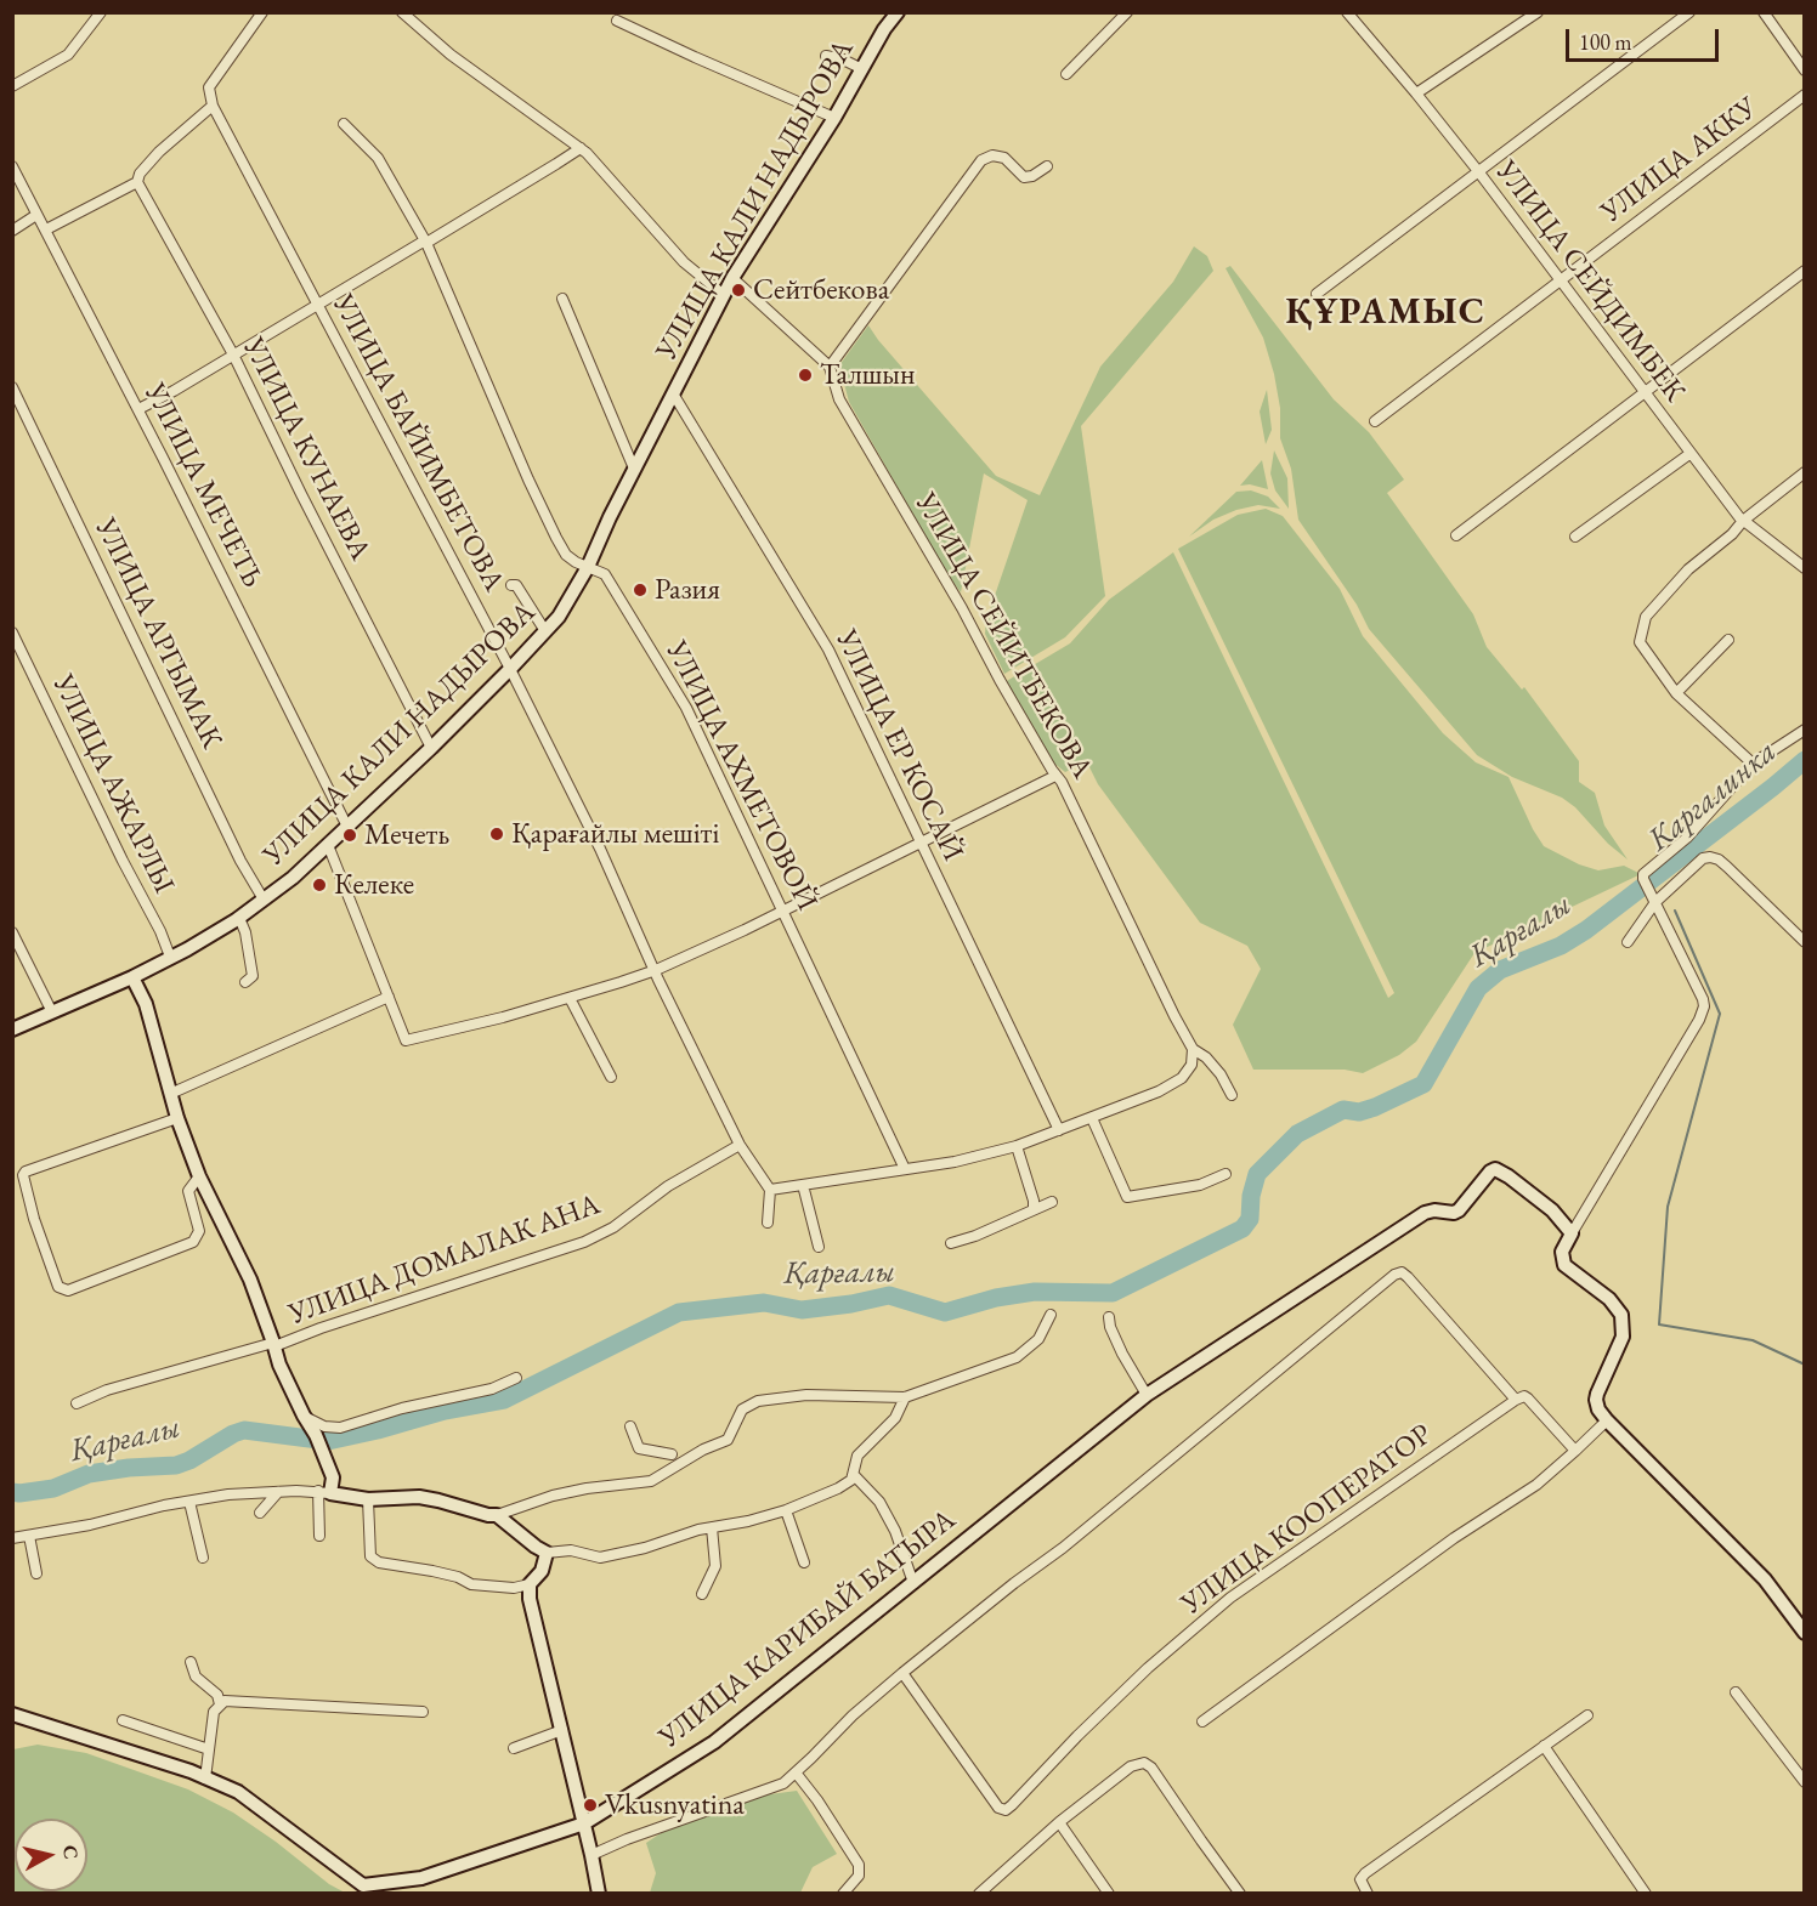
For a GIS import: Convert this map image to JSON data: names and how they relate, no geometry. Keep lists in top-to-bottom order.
{
  "streets": {
    "street": [
      "УЛИЦА АККУ",
      "УЛИЦА КАЛИ НАДЫРОВА",
      "УЛИЦА СЕЙДИМБЕК",
      "УЛИЦА БАЙИМБЕТОВА",
      "УЛИЦА КУНАЕВА",
      "УЛИЦА МЕЧЕТЬ",
      "УЛИЦА АРГЫМАК",
      "УЛИЦА СЕЙИТБЕКОВА",
      "УЛИЦА ЕР КОСАЙ",
      "УЛИЦА АХМЕТОВОЙ",
      "УЛИЦА АЖАРЛЫ",
      "УЛИЦА ДОМАЛАК АНА",
      "УЛИЦА КООПЕРАТОР",
      "УЛИЦА КАРИБАЙ БАТЫРА"
    ]
  },
  "crossings": [
    ["УЛИЦА АККУ", "УЛИЦА СЕЙДИМБЕК"],
    ["УЛИЦА КАЛИ НАДЫРОВА", "УЛИЦА БАЙИМБЕТОВА"],
    ["УЛИЦА КАЛИ НАДЫРОВА", "УЛИЦА КУНАЕВА"],
    ["УЛИЦА КАЛИ НАДЫРОВА", "УЛИЦА МЕЧЕТЬ"],
    ["УЛИЦА КАЛИ НАДЫРОВА", "УЛИЦА АРГЫМАК"],
    ["УЛИЦА КАЛИ НАДЫРОВА", "УЛИЦА ЕР КОСАЙ"],
    ["УЛИЦА КАЛИ НАДЫРОВА", "УЛИЦА АХМЕТОВОЙ"],
    ["УЛИЦА КАЛИ НАДЫРОВА", "УЛИЦА АЖАРЛЫ"],
    ["УЛИЦА БАЙИМБЕТОВА", "УЛИЦА ДОМАЛАК АНА"]
  ],
  "districts": ["ҚҰРАМЫС"],
  "water": ["Каргалинка", "Қарғалы"],
  "places": [
    "Сейтбекова",
    "Талшын",
    "Разия",
    "Қарағайлы мешіті",
    "Мечеть",
    "Келеке",
    "Vkusnyatina"
  ],
  "scale_bar": "100 m",
  "north": "right"
}
